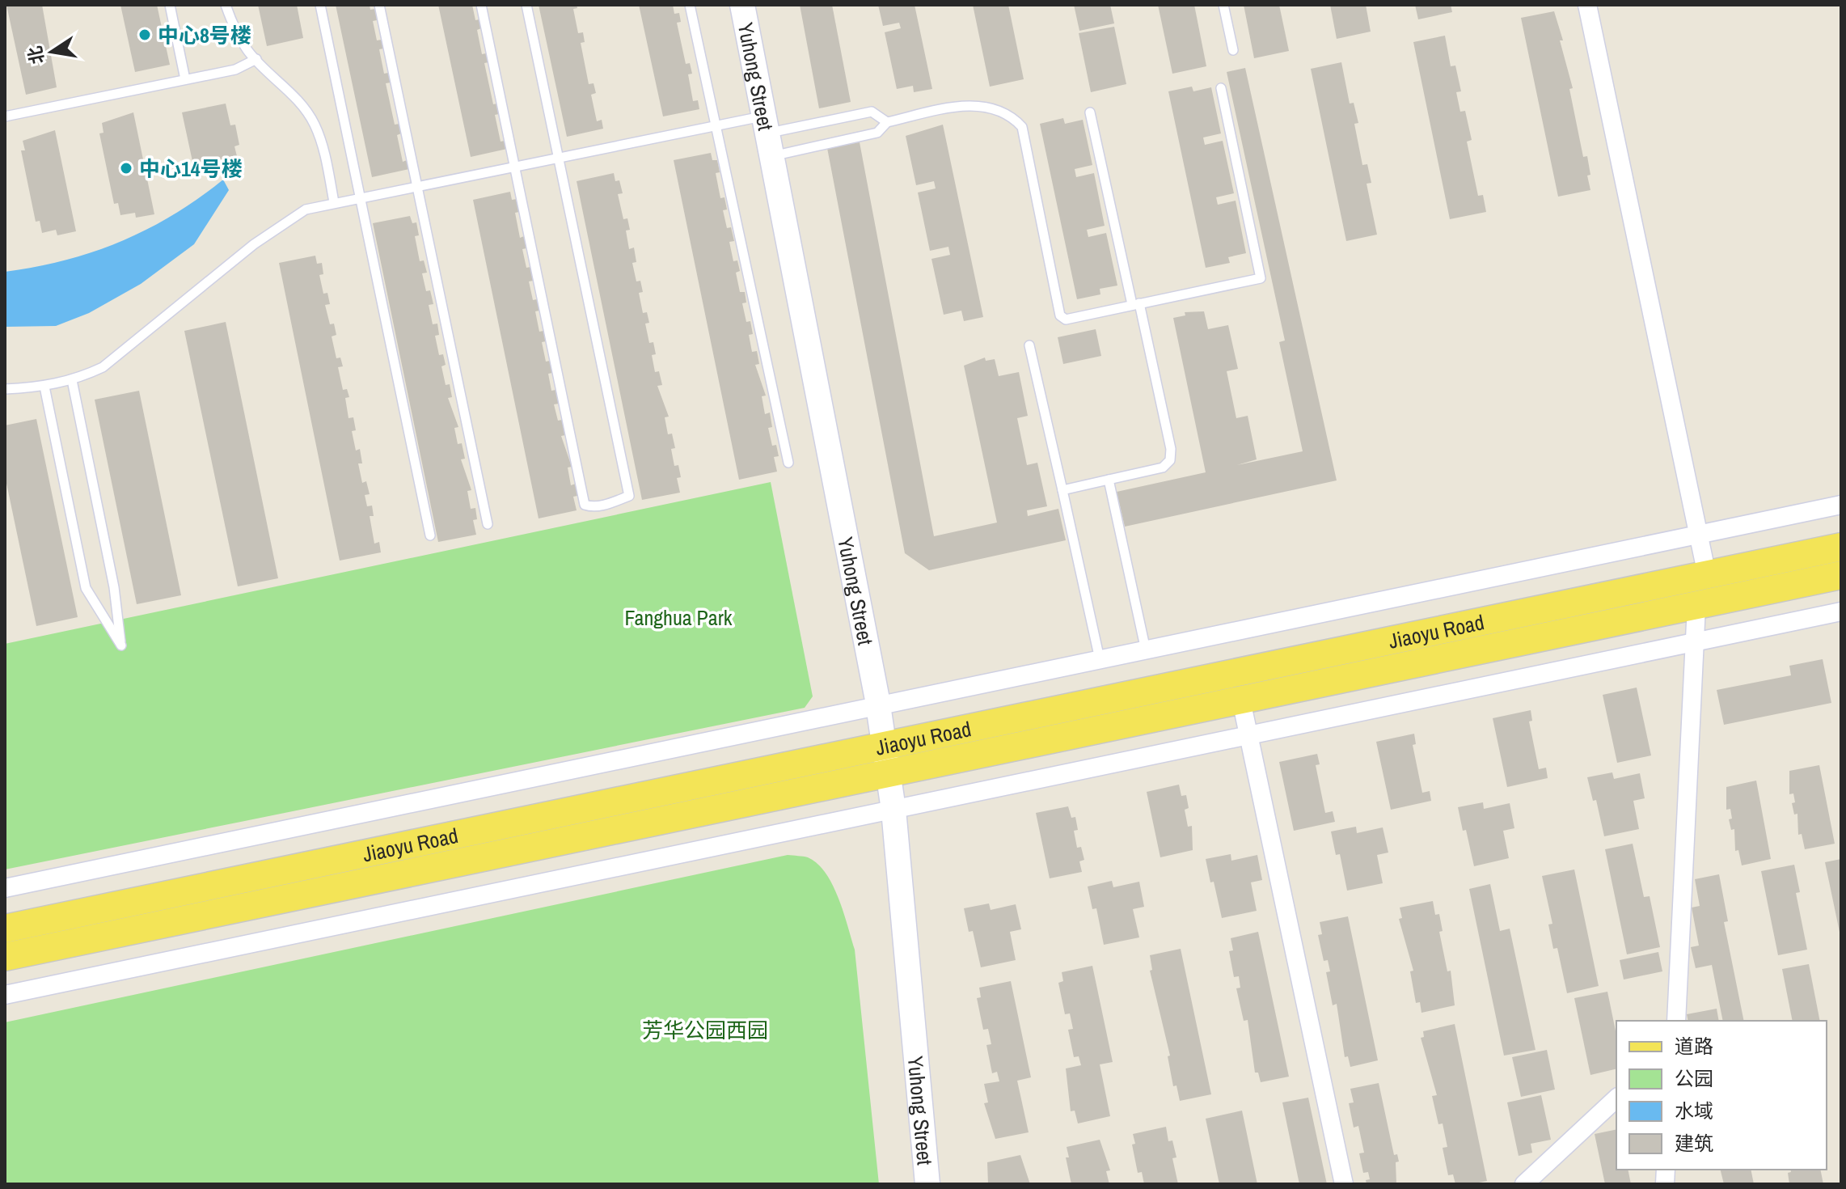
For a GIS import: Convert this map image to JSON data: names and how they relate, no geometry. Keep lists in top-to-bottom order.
{
  "streets": {
    "main road": ["Jiaoyu Road"],
    "street": ["Yuhong Street"]
  },
  "crossings": [
    ["Yuhong Street", "Jiaoyu Road"]
  ],
  "parks": ["Fanghua Park", "芳华公园西园"],
  "places": ["中心8号楼", "中心14号楼"],
  "legend": [
    "道路",
    "公园",
    "水域",
    "建筑"
  ],
  "north": "left"
}
